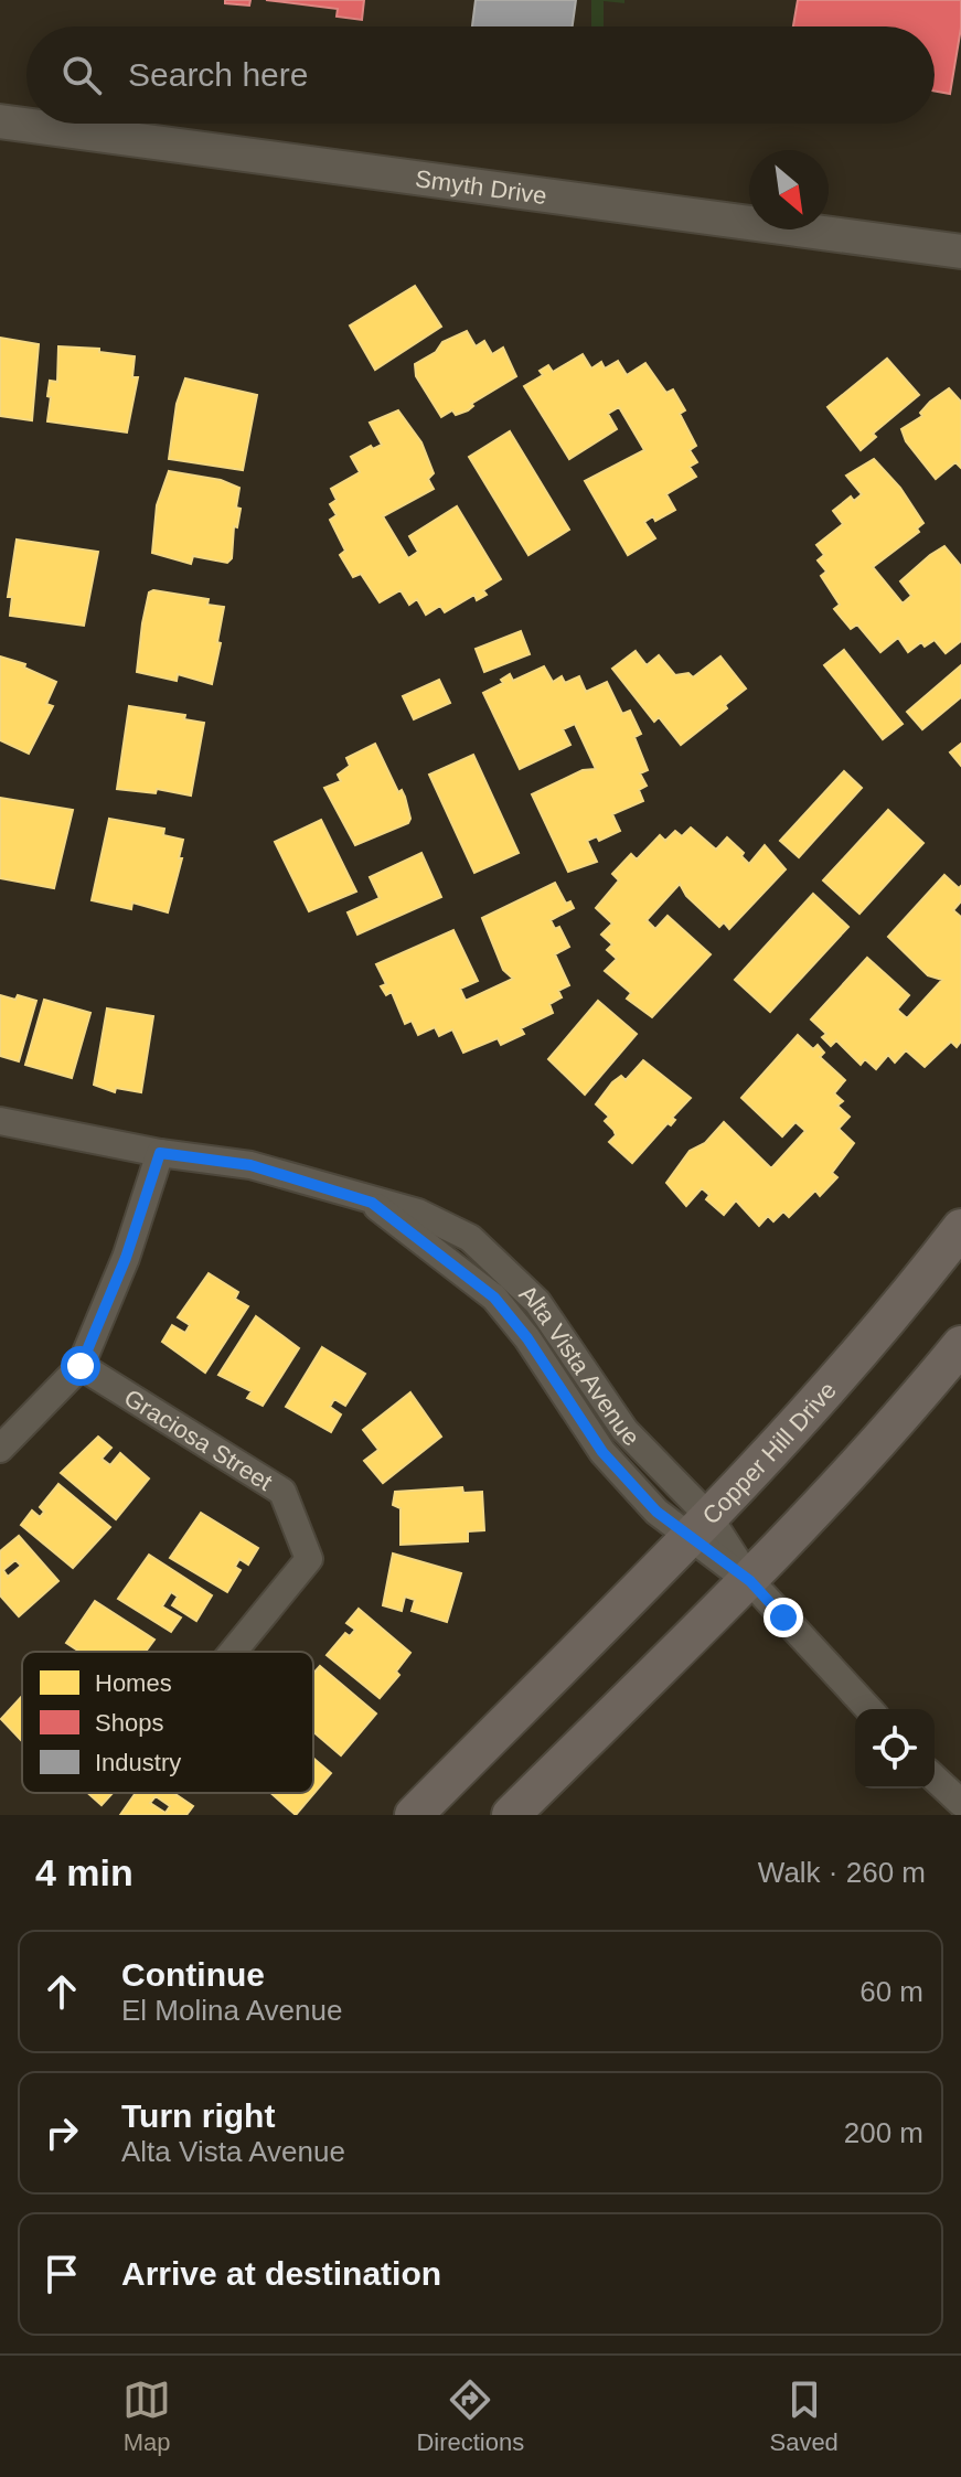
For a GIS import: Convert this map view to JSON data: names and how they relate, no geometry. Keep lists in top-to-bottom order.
{
  "streets": {
    "main road": ["Copper Hill Drive"],
    "street": ["Smyth Drive", "Alta Vista Avenue", "Graciosa Street"]
  },
  "crossings": [
    ["Alta Vista Avenue", "Copper Hill Drive"]
  ],
  "legend": ["Homes", "Shops", "Industry"],
  "north": "bottom right",
  "page": {
    "search": "Search here",
    "heading": ["4 min", "Walk · 260 m"],
    "list": [
      ["Continue", "El Molina Avenue", "60 m"],
      ["Turn right", "Alta Vista Avenue", "200 m"],
      "Arrive at destination"
    ],
    "nav": ["Map", "Directions", "Saved"]
  }
}
